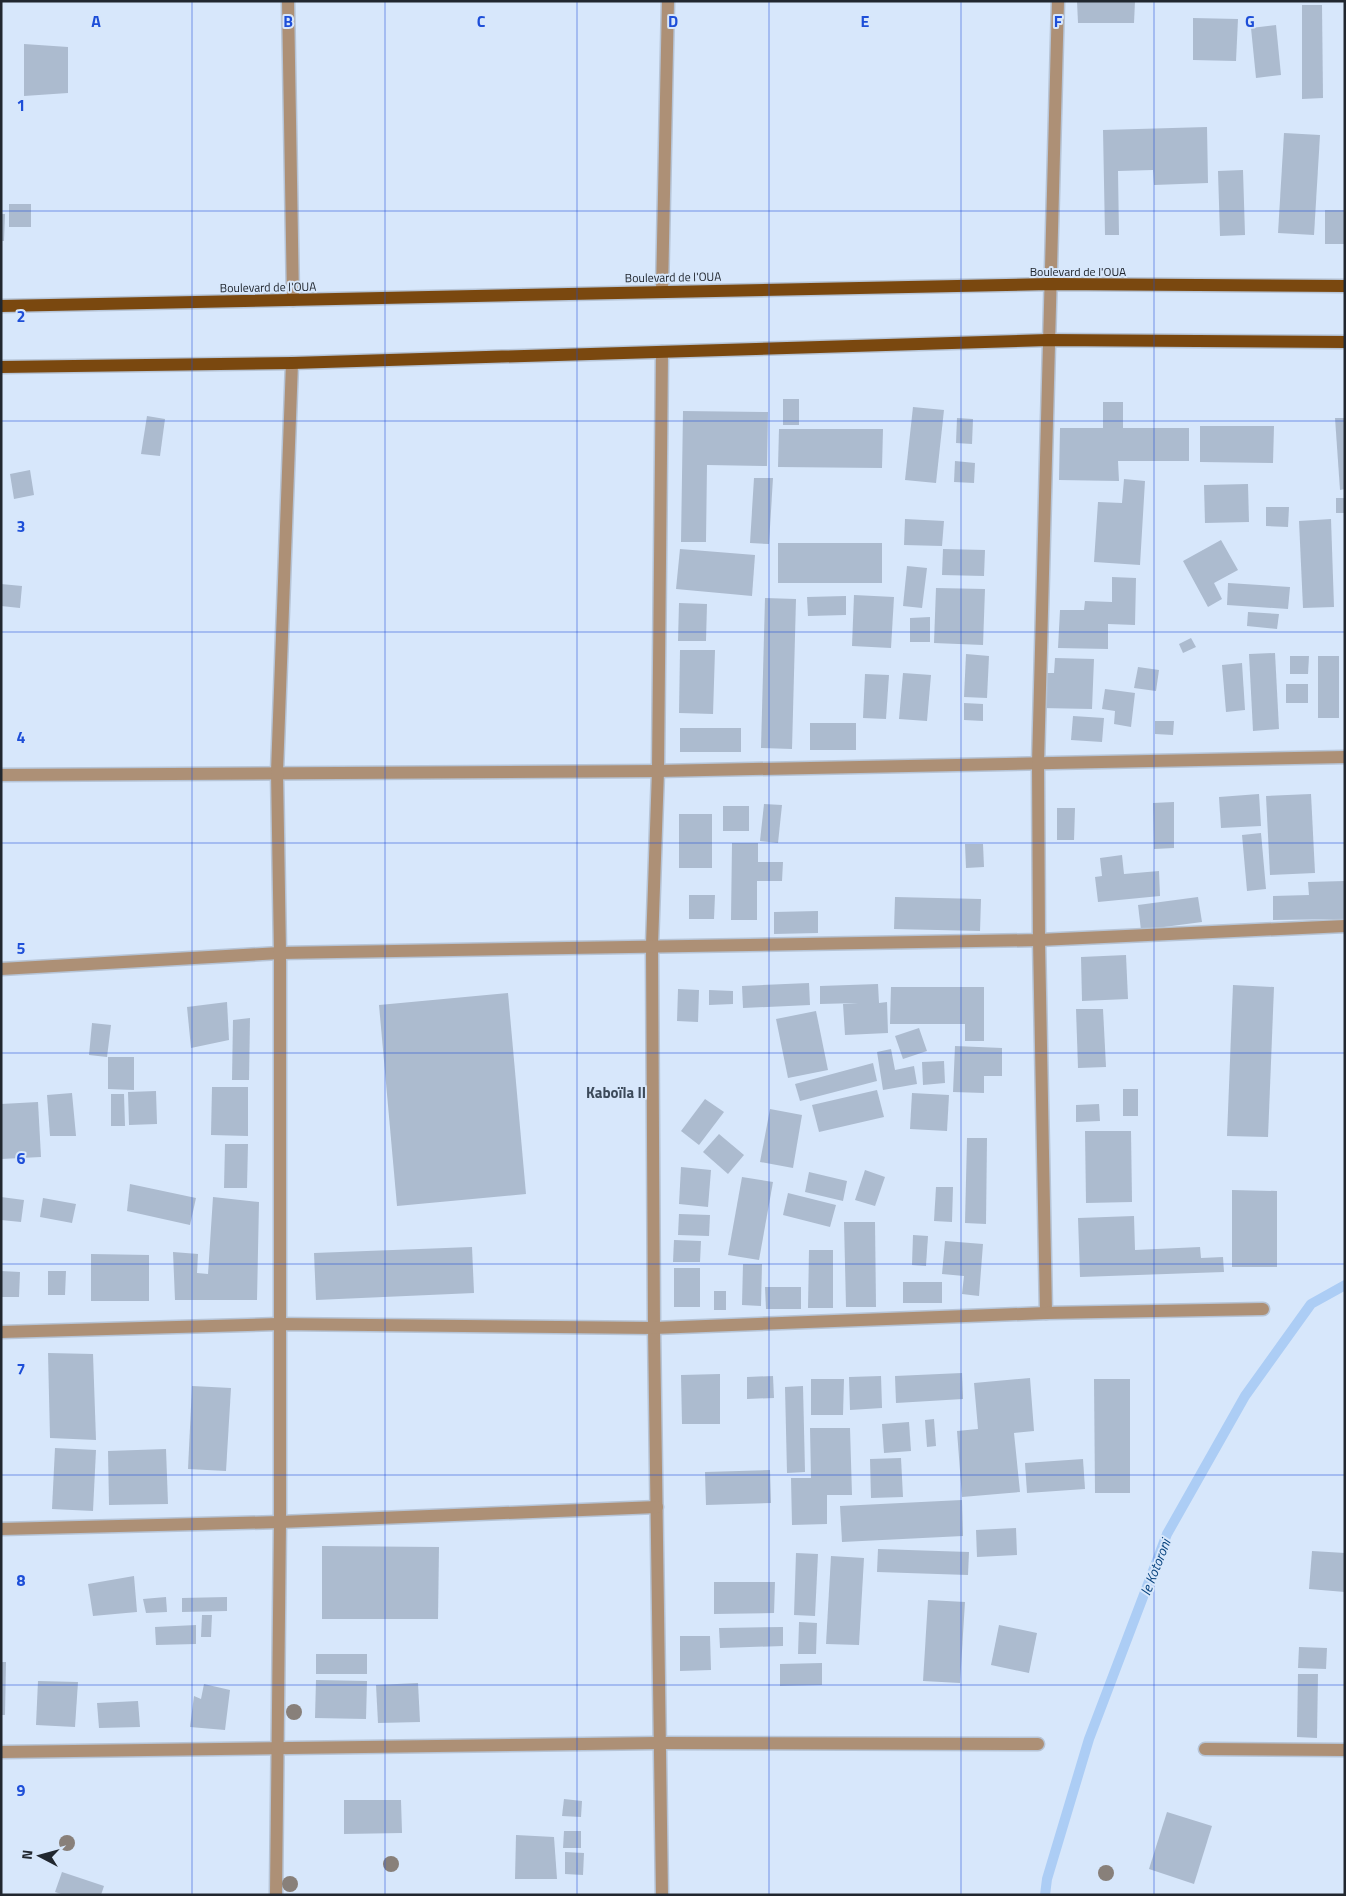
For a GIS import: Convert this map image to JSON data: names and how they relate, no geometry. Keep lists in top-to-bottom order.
{
  "streets": {
    "main road": ["Boulevard de l'OUA"]
  },
  "districts": ["Kaboïla II"],
  "water": ["le Kotoroni"],
  "north": "left",
  "grid": {
    "columns": [
      "A",
      "B",
      "C",
      "D",
      "E",
      "F",
      "G"
    ],
    "rows": [
      "1",
      "2",
      "3",
      "4",
      "5",
      "6",
      "7",
      "8",
      "9"
    ]
  }
}
